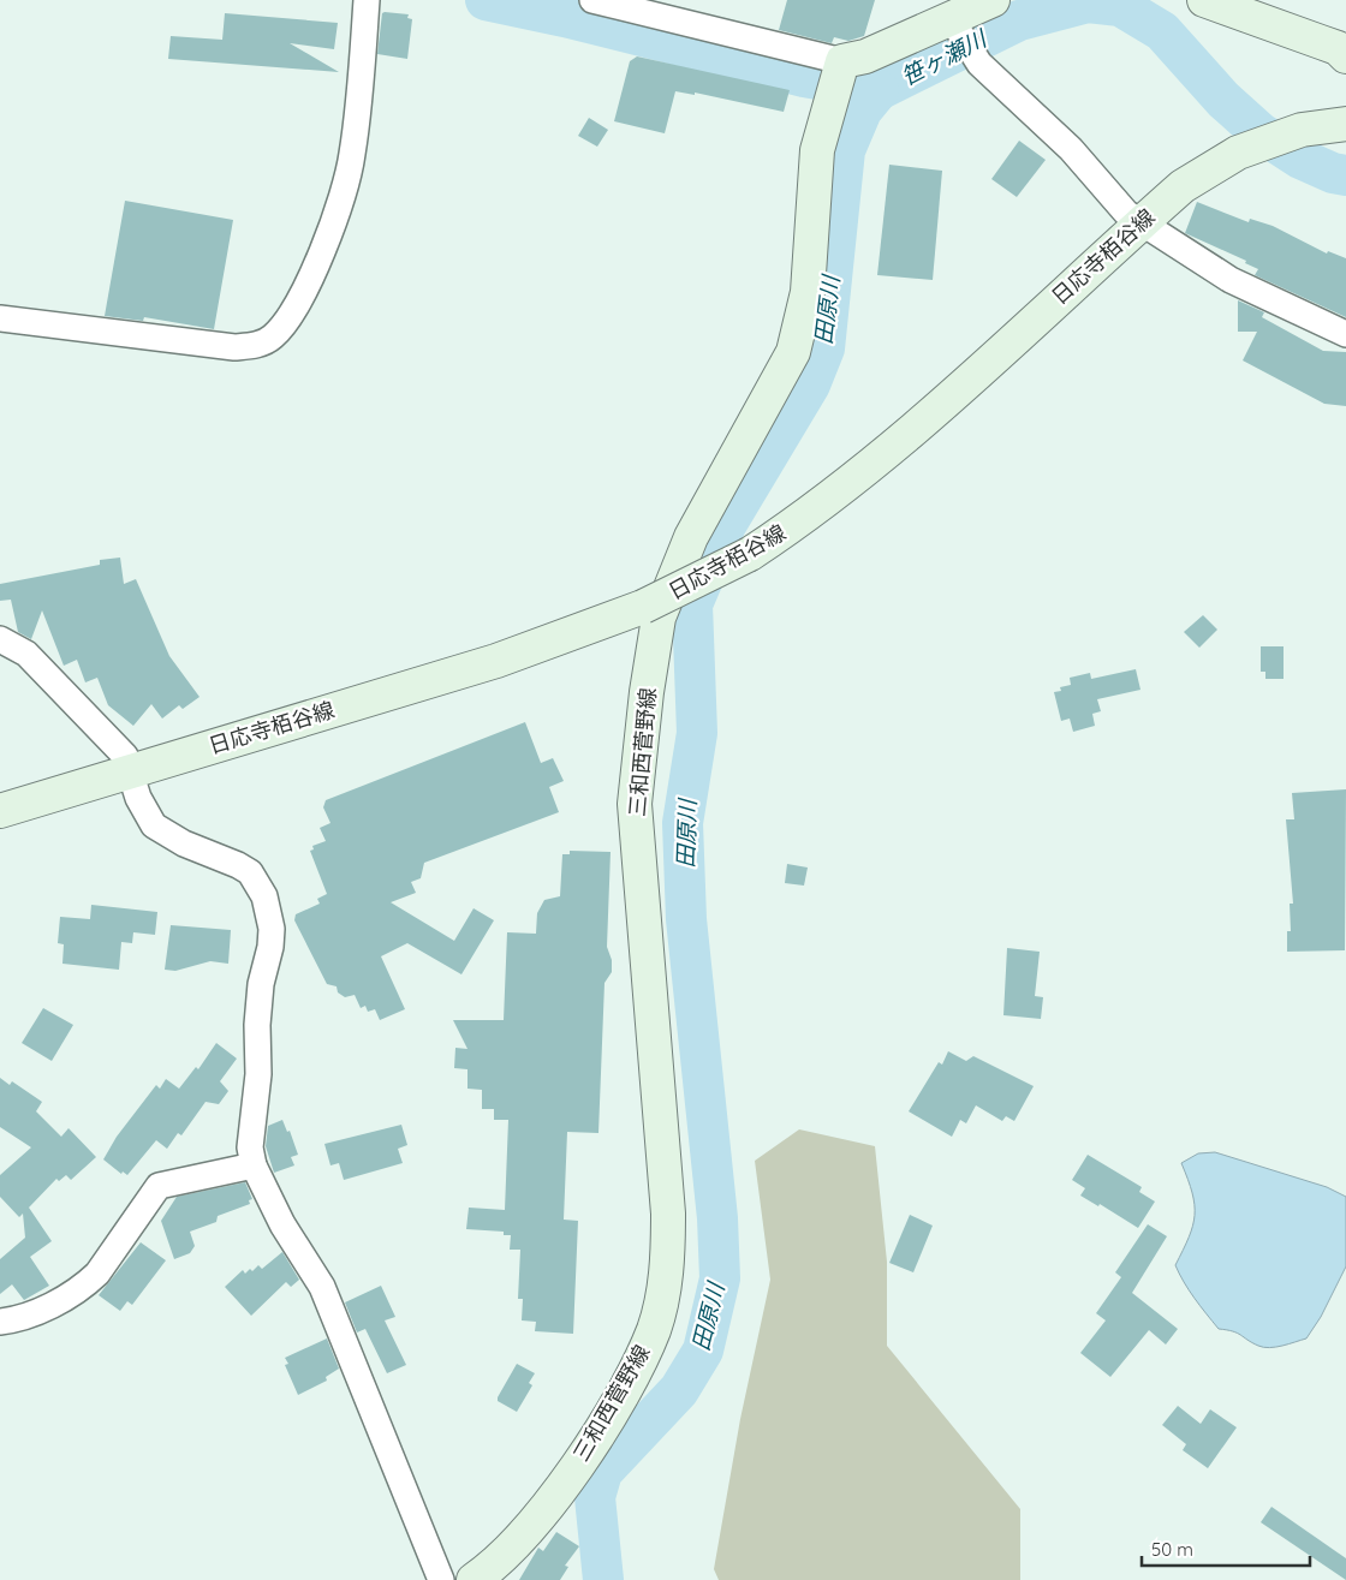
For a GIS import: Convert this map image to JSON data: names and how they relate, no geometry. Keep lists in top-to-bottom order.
{
  "streets": {
    "main road": ["日応寺栢谷線", "三和西菅野線"]
  },
  "water": ["笹ヶ瀬川", "田原川"],
  "scale_bar": "50 m"
}
